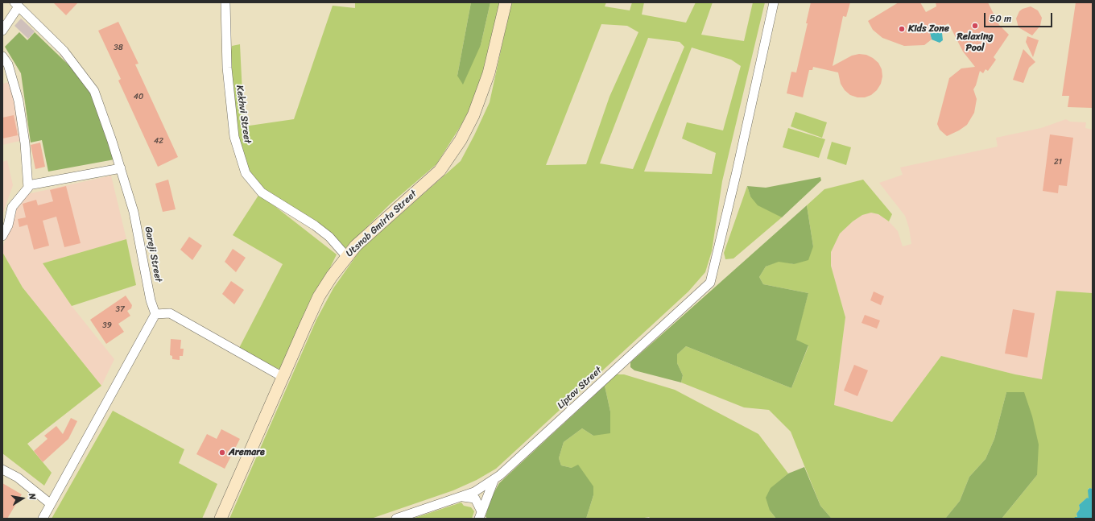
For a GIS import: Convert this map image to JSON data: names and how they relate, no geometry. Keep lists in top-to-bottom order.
{
  "streets": {
    "main road": ["Utsnob Gmirta Street"],
    "street": ["Kekhvi Street", "Gareji Street", "Liptov Street"]
  },
  "crossings": [
    ["Kekhvi Street", "Utsnob Gmirta Street"]
  ],
  "places": ["Relaxing Pool", "Kids Zone", "Aremare"],
  "house_numbers": [
    "38",
    "40",
    "42",
    "21",
    "37",
    "39"
  ],
  "scale_bar": "50 m",
  "north": "right"
}
